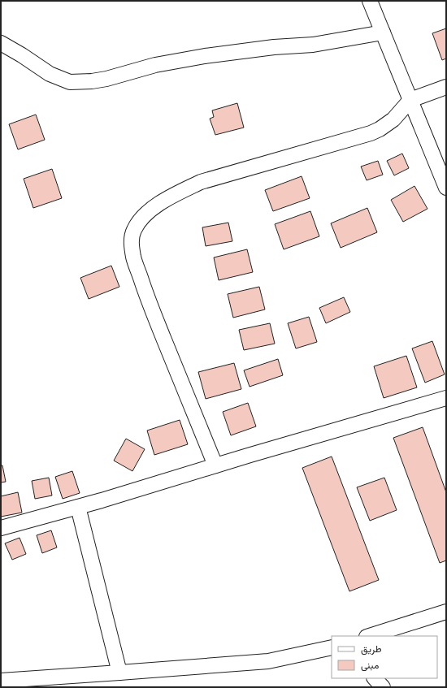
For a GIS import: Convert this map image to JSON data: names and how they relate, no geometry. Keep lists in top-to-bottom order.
{
  "legend": ["طريق", "مبنى"]
}
